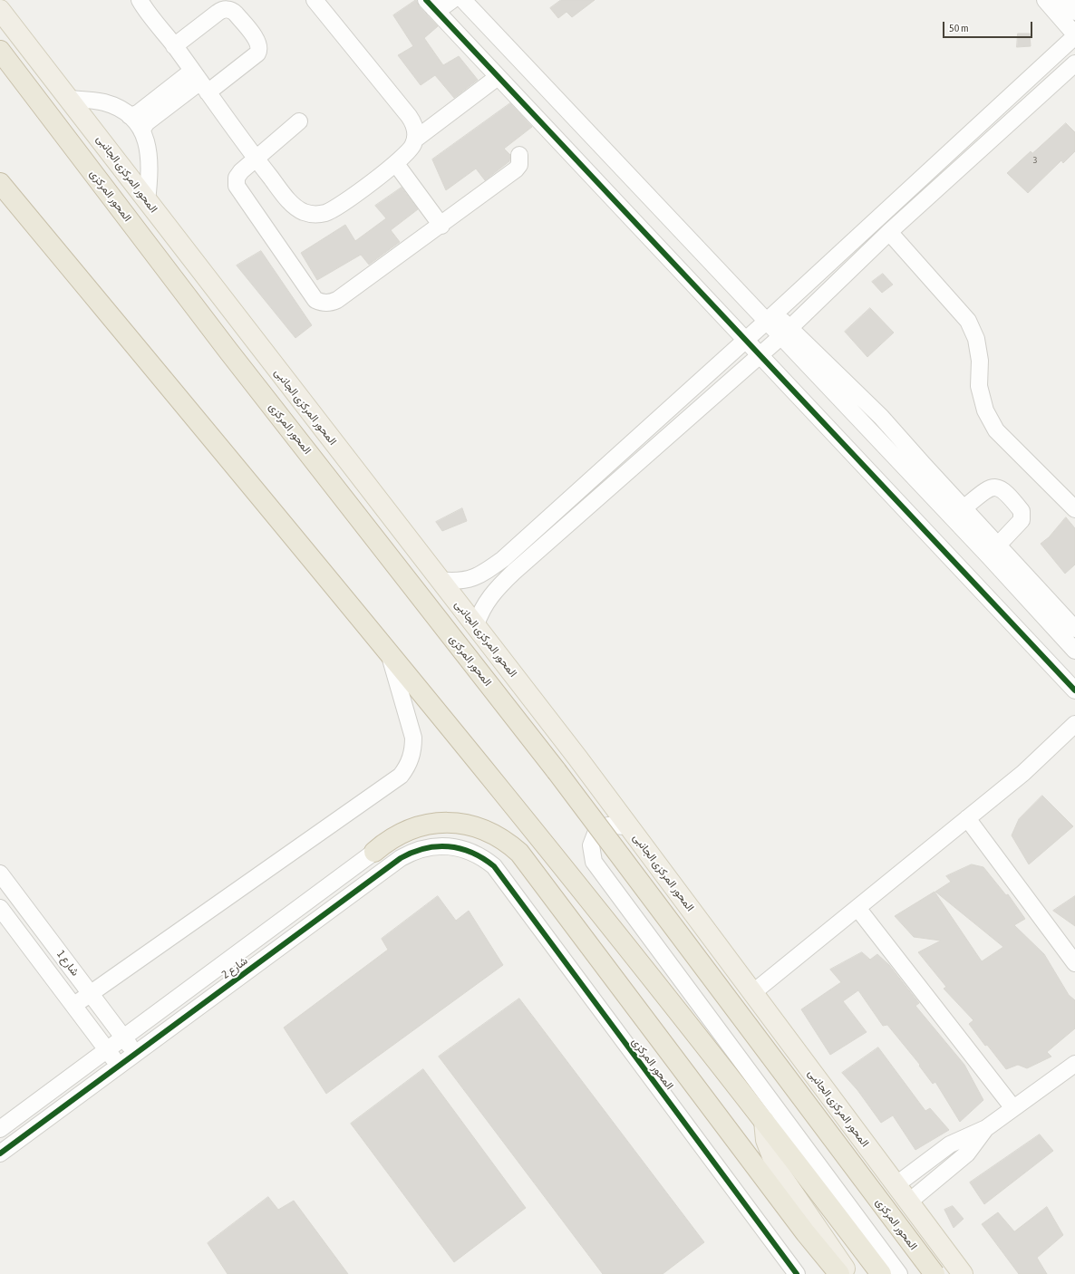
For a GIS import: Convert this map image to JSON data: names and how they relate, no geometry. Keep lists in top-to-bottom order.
{
  "streets": {
    "highway": ["المحور المركزى"],
    "main road": ["المحور المركزى الجانبى"],
    "street": ["شارع 1", "شارع 2"]
  },
  "crossings": [
    ["المحور المركزى", "شارع 2"],
    ["شارع 1", "شارع 2"]
  ],
  "house_numbers": ["3"],
  "scale_bar": "50 m"
}
